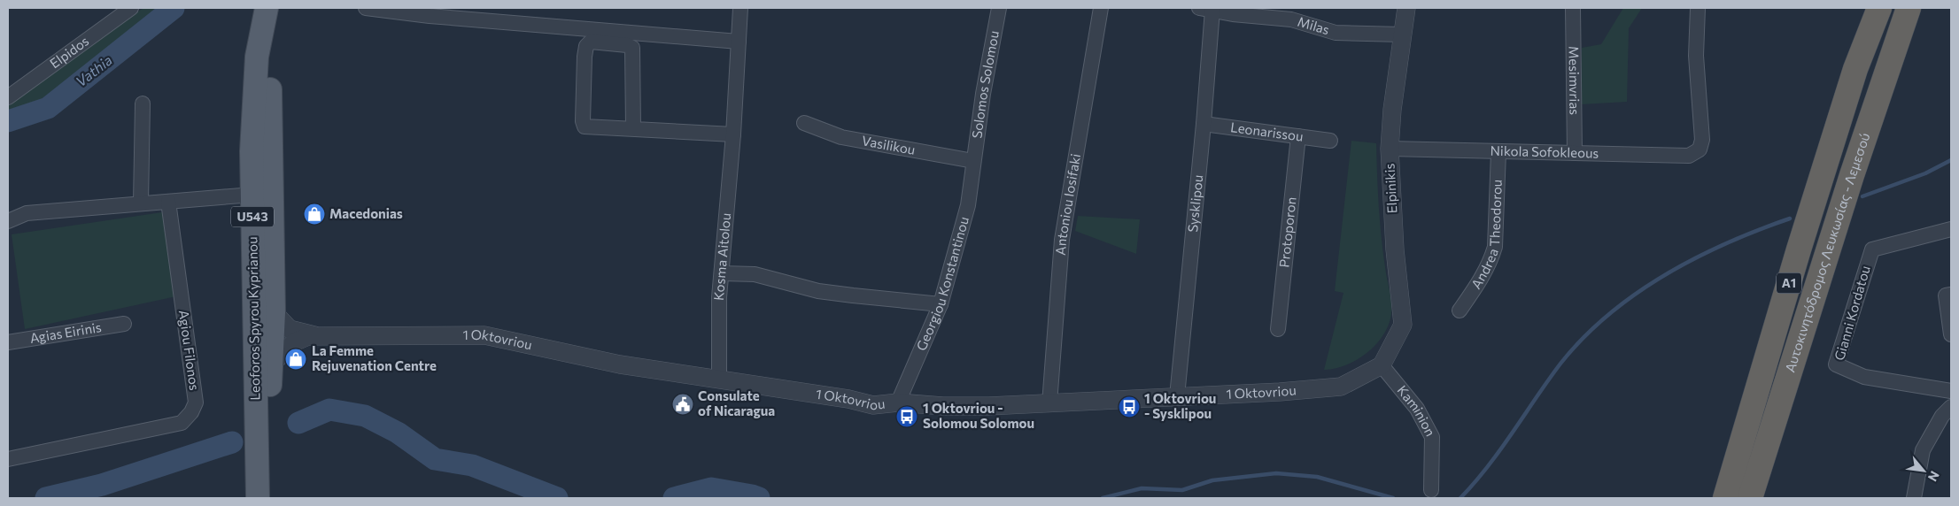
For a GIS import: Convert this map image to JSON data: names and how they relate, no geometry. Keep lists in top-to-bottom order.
{
  "streets": {
    "highway": ["Αυτοκινητόδρομος Λευκωσίας - Λεμεσού", "A1"],
    "main road": ["U543", "Leoforos Spyrou Kyprianou"],
    "street": [
      "Milas",
      "Elpidos",
      "Mesimvrias",
      "Solomos Solomou",
      "Leonarissou",
      "Vasilikou",
      "Nikola Sofokleous",
      "Elpinikis",
      "Sysklipou",
      "Antoniou Iosifaki",
      "Protoporon",
      "Andrea Theodorou",
      "Kosma Aitolou",
      "Georgiou Konstantinou",
      "Gianni Kordatou",
      "Agias Eirinis",
      "1 Oktovriou",
      "Agiou Filonos",
      "Kaminion"
    ]
  },
  "crossings": [
    ["Milas", "Elpinikis"],
    ["Milas", "Sysklipou"],
    ["Mesimvrias", "Nikola Sofokleous"],
    ["Solomos Solomou", "Vasilikou"],
    ["Solomos Solomou", "Georgiou Konstantinou"],
    ["Leonarissou", "Sysklipou"],
    ["Leonarissou", "Protoporon"],
    ["Vasilikou", "Georgiou Konstantinou"],
    ["Nikola Sofokleous", "Elpinikis"],
    ["Nikola Sofokleous", "Andrea Theodorou"],
    ["Elpinikis", "1 Oktovriou"],
    ["Elpinikis", "Kaminion"],
    ["Sysklipou", "1 Oktovriou"],
    ["Antoniou Iosifaki", "1 Oktovriou"],
    ["Kosma Aitolou", "1 Oktovriou"],
    ["Georgiou Konstantinou", "1 Oktovriou"],
    ["Leoforos Spyrou Kyprianou", "1 Oktovriou"],
    ["1 Oktovriou", "Kaminion"]
  ],
  "water": ["Vathia"],
  "places": {
    "shop": ["Macedonias", "La Femme Rejuvenation Centre"],
    "public building": ["Consulate of Nicaragua"],
    "bus stop": ["1 Oktovriou - Sysklipou", "1 Oktovriou - Solomou Solomou"]
  },
  "north": "bottom right"
}
